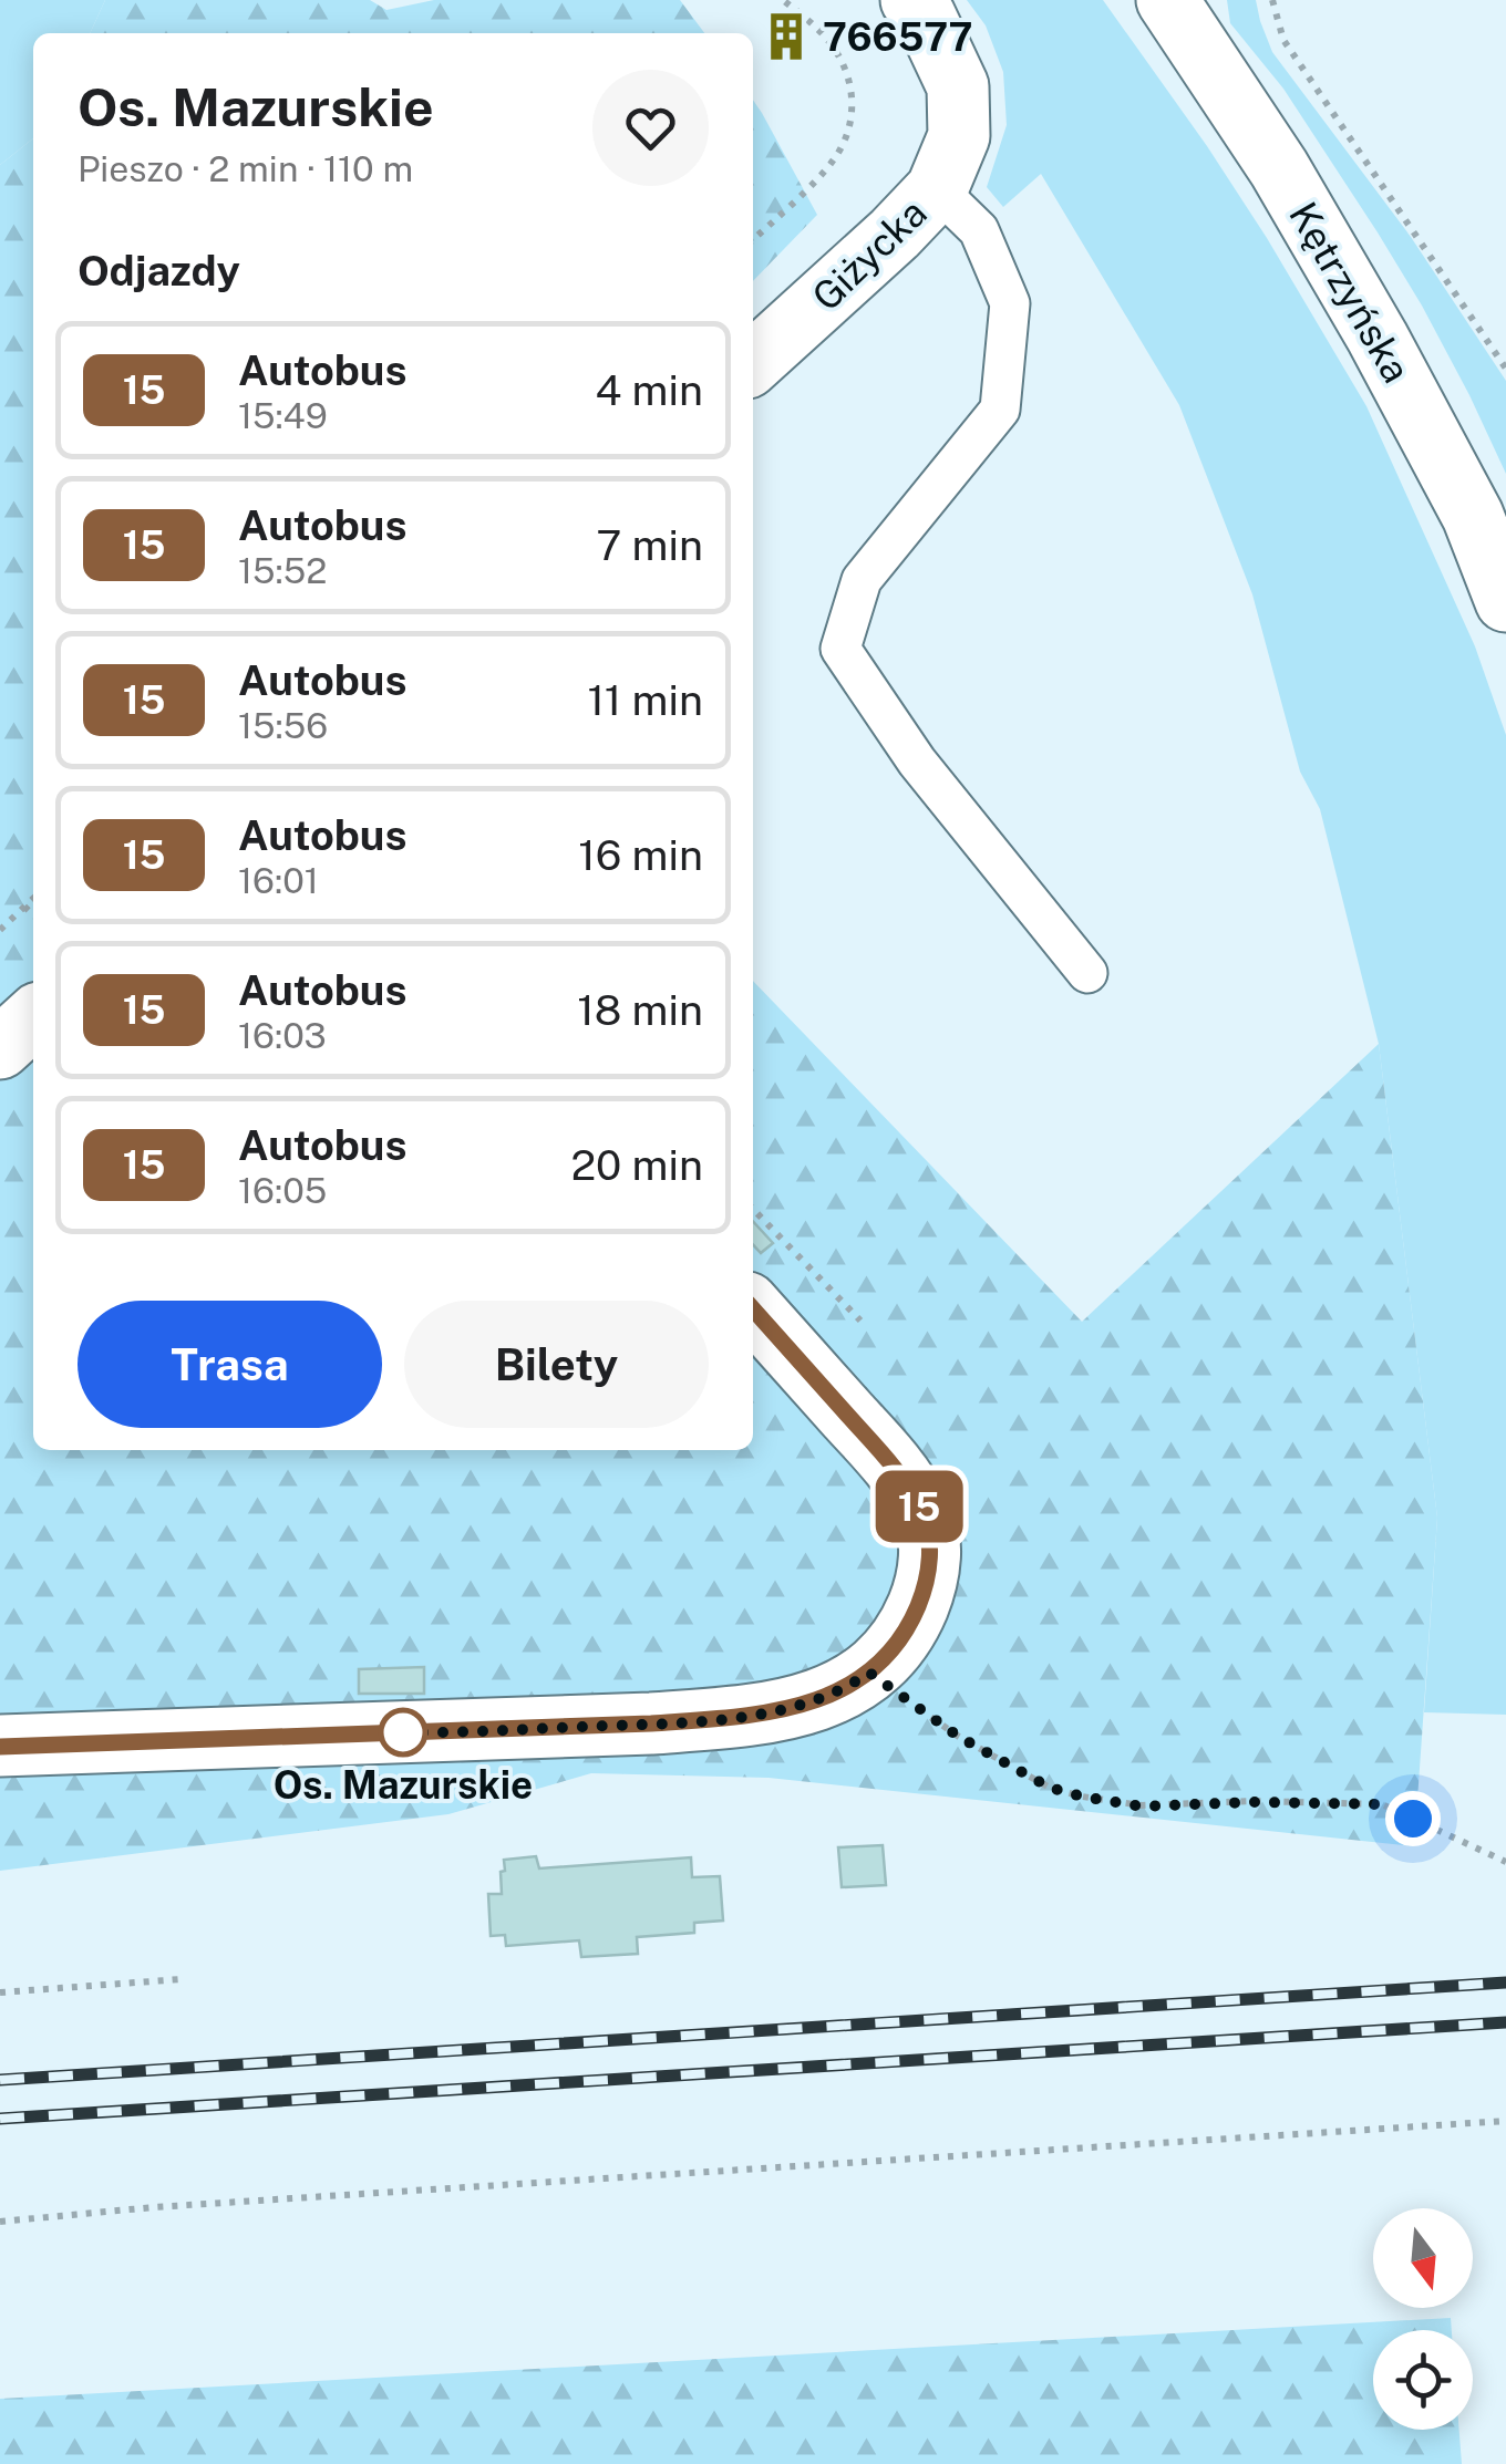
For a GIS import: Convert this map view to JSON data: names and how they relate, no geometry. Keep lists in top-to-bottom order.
{
  "streets": {
    "street": ["Giżycka", "Kętrzyńska"]
  },
  "places": {
    "building": ["766577"],
    "other": ["Os. Mazurskie"]
  },
  "lines": ["bus line 15"],
  "north": "bottom",
  "page": {
    "on_map": "15",
    "heading": [
      ["Os. Mazurskie", "Pieszo · 2 min · 110 m"],
      "Odjazdy"
    ],
    "list": [
      {
        "mark": "15",
        "name": "Autobus",
        "note": "15:49",
        "value": "4 min"
      },
      {
        "mark": "15",
        "name": "Autobus",
        "note": "15:52",
        "value": "7 min"
      },
      {
        "mark": "15",
        "name": "Autobus",
        "note": "15:56",
        "value": "11 min"
      },
      {
        "mark": "15",
        "name": "Autobus",
        "note": "16:01",
        "value": "16 min"
      },
      {
        "mark": "15",
        "name": "Autobus",
        "note": "16:03",
        "value": "18 min"
      },
      {
        "mark": "15",
        "name": "Autobus",
        "note": "16:05",
        "value": "20 min"
      }
    ],
    "buttons": ["Trasa", "Bilety"]
  }
}
